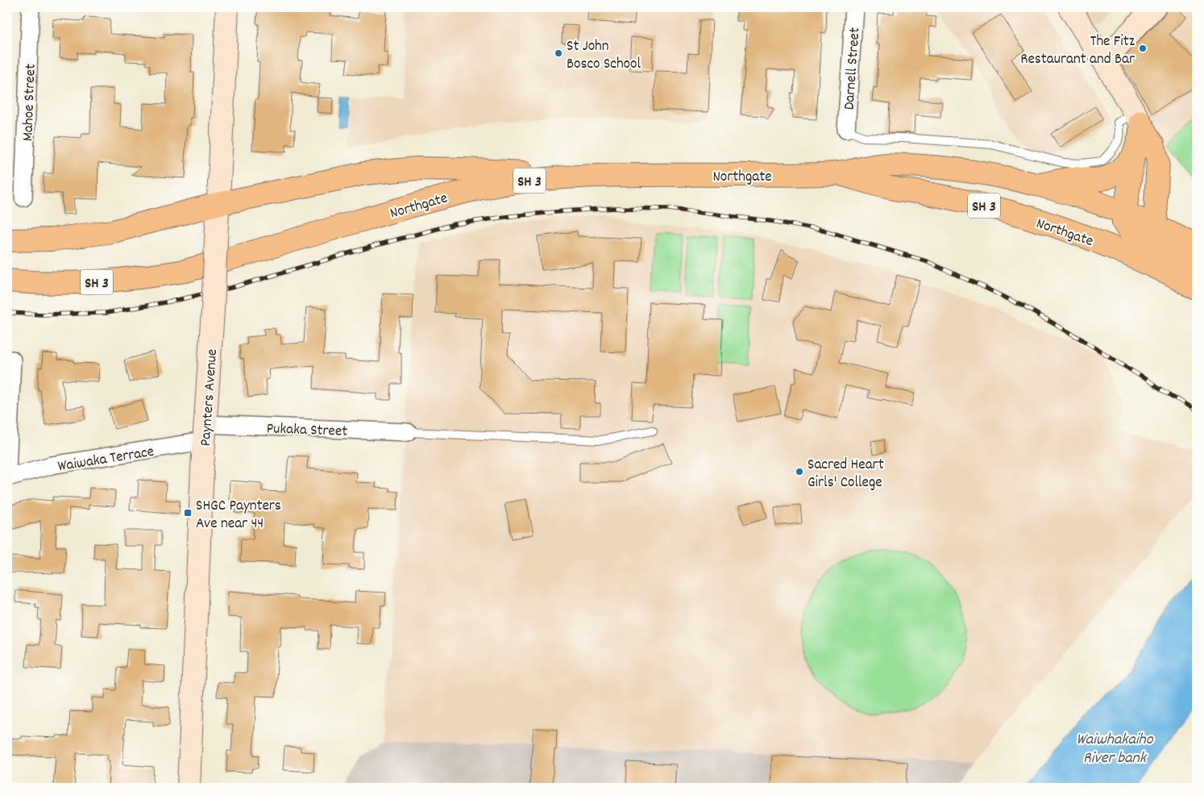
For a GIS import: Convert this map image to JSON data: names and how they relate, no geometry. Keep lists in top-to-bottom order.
{
  "streets": {
    "highway": ["Northgate", "SH 3"],
    "street": [
      "Darnell Street",
      "Mahoe Street",
      "Paynters Avenue",
      "Pukaka Street",
      "Waiwaka Terrace"
    ]
  },
  "crossings": [
    ["Northgate", "SH 3"],
    ["Paynters Avenue", "Pukaka Street"],
    ["Paynters Avenue", "Waiwaka Terrace"],
    ["Pukaka Street", "Waiwaka Terrace"]
  ],
  "water": ["Waiwhakaiho River bank"],
  "places": {
    "other": ["The Fitz Restaurant and Bar", "St John Bosco School", "Sacred Heart Girls' College"],
    "transit": ["SHGC Paynters Ave near 44"]
  }
}
